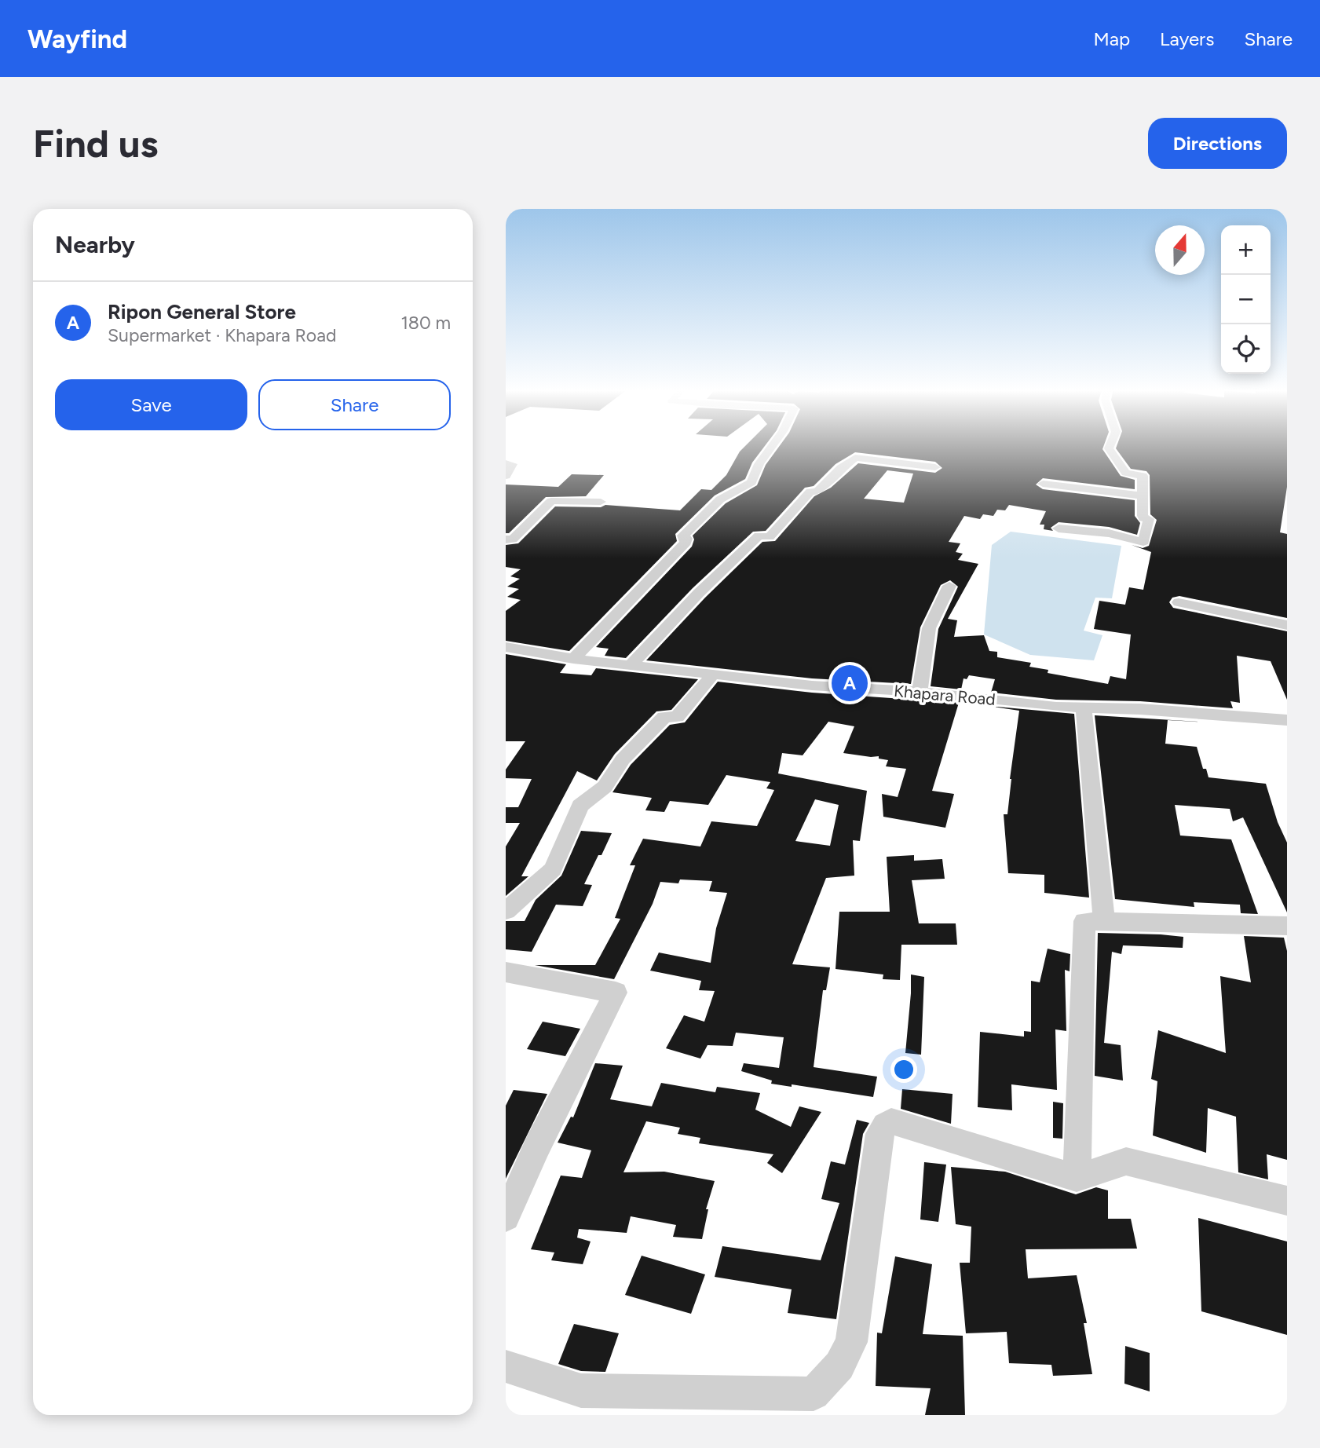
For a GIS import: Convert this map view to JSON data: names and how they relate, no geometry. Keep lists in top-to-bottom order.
{
  "streets": {
    "street": ["Khapara Road"]
  },
  "north": "top",
  "page": {
    "header": "Wayfind",
    "nav": ["Map", "Layers", "Share"],
    "buttons": [
      "Directions",
      ["Save", "Share"]
    ],
    "title": "Find us",
    "heading": "Nearby",
    "map_buttons": ["+", "−"],
    "list": [
      {
        "mark": "A",
        "name": "Ripon General Store",
        "note": "Supermarket · Khapara Road",
        "value": "180 m"
      }
    ],
    "pins": "A"
  }
}
